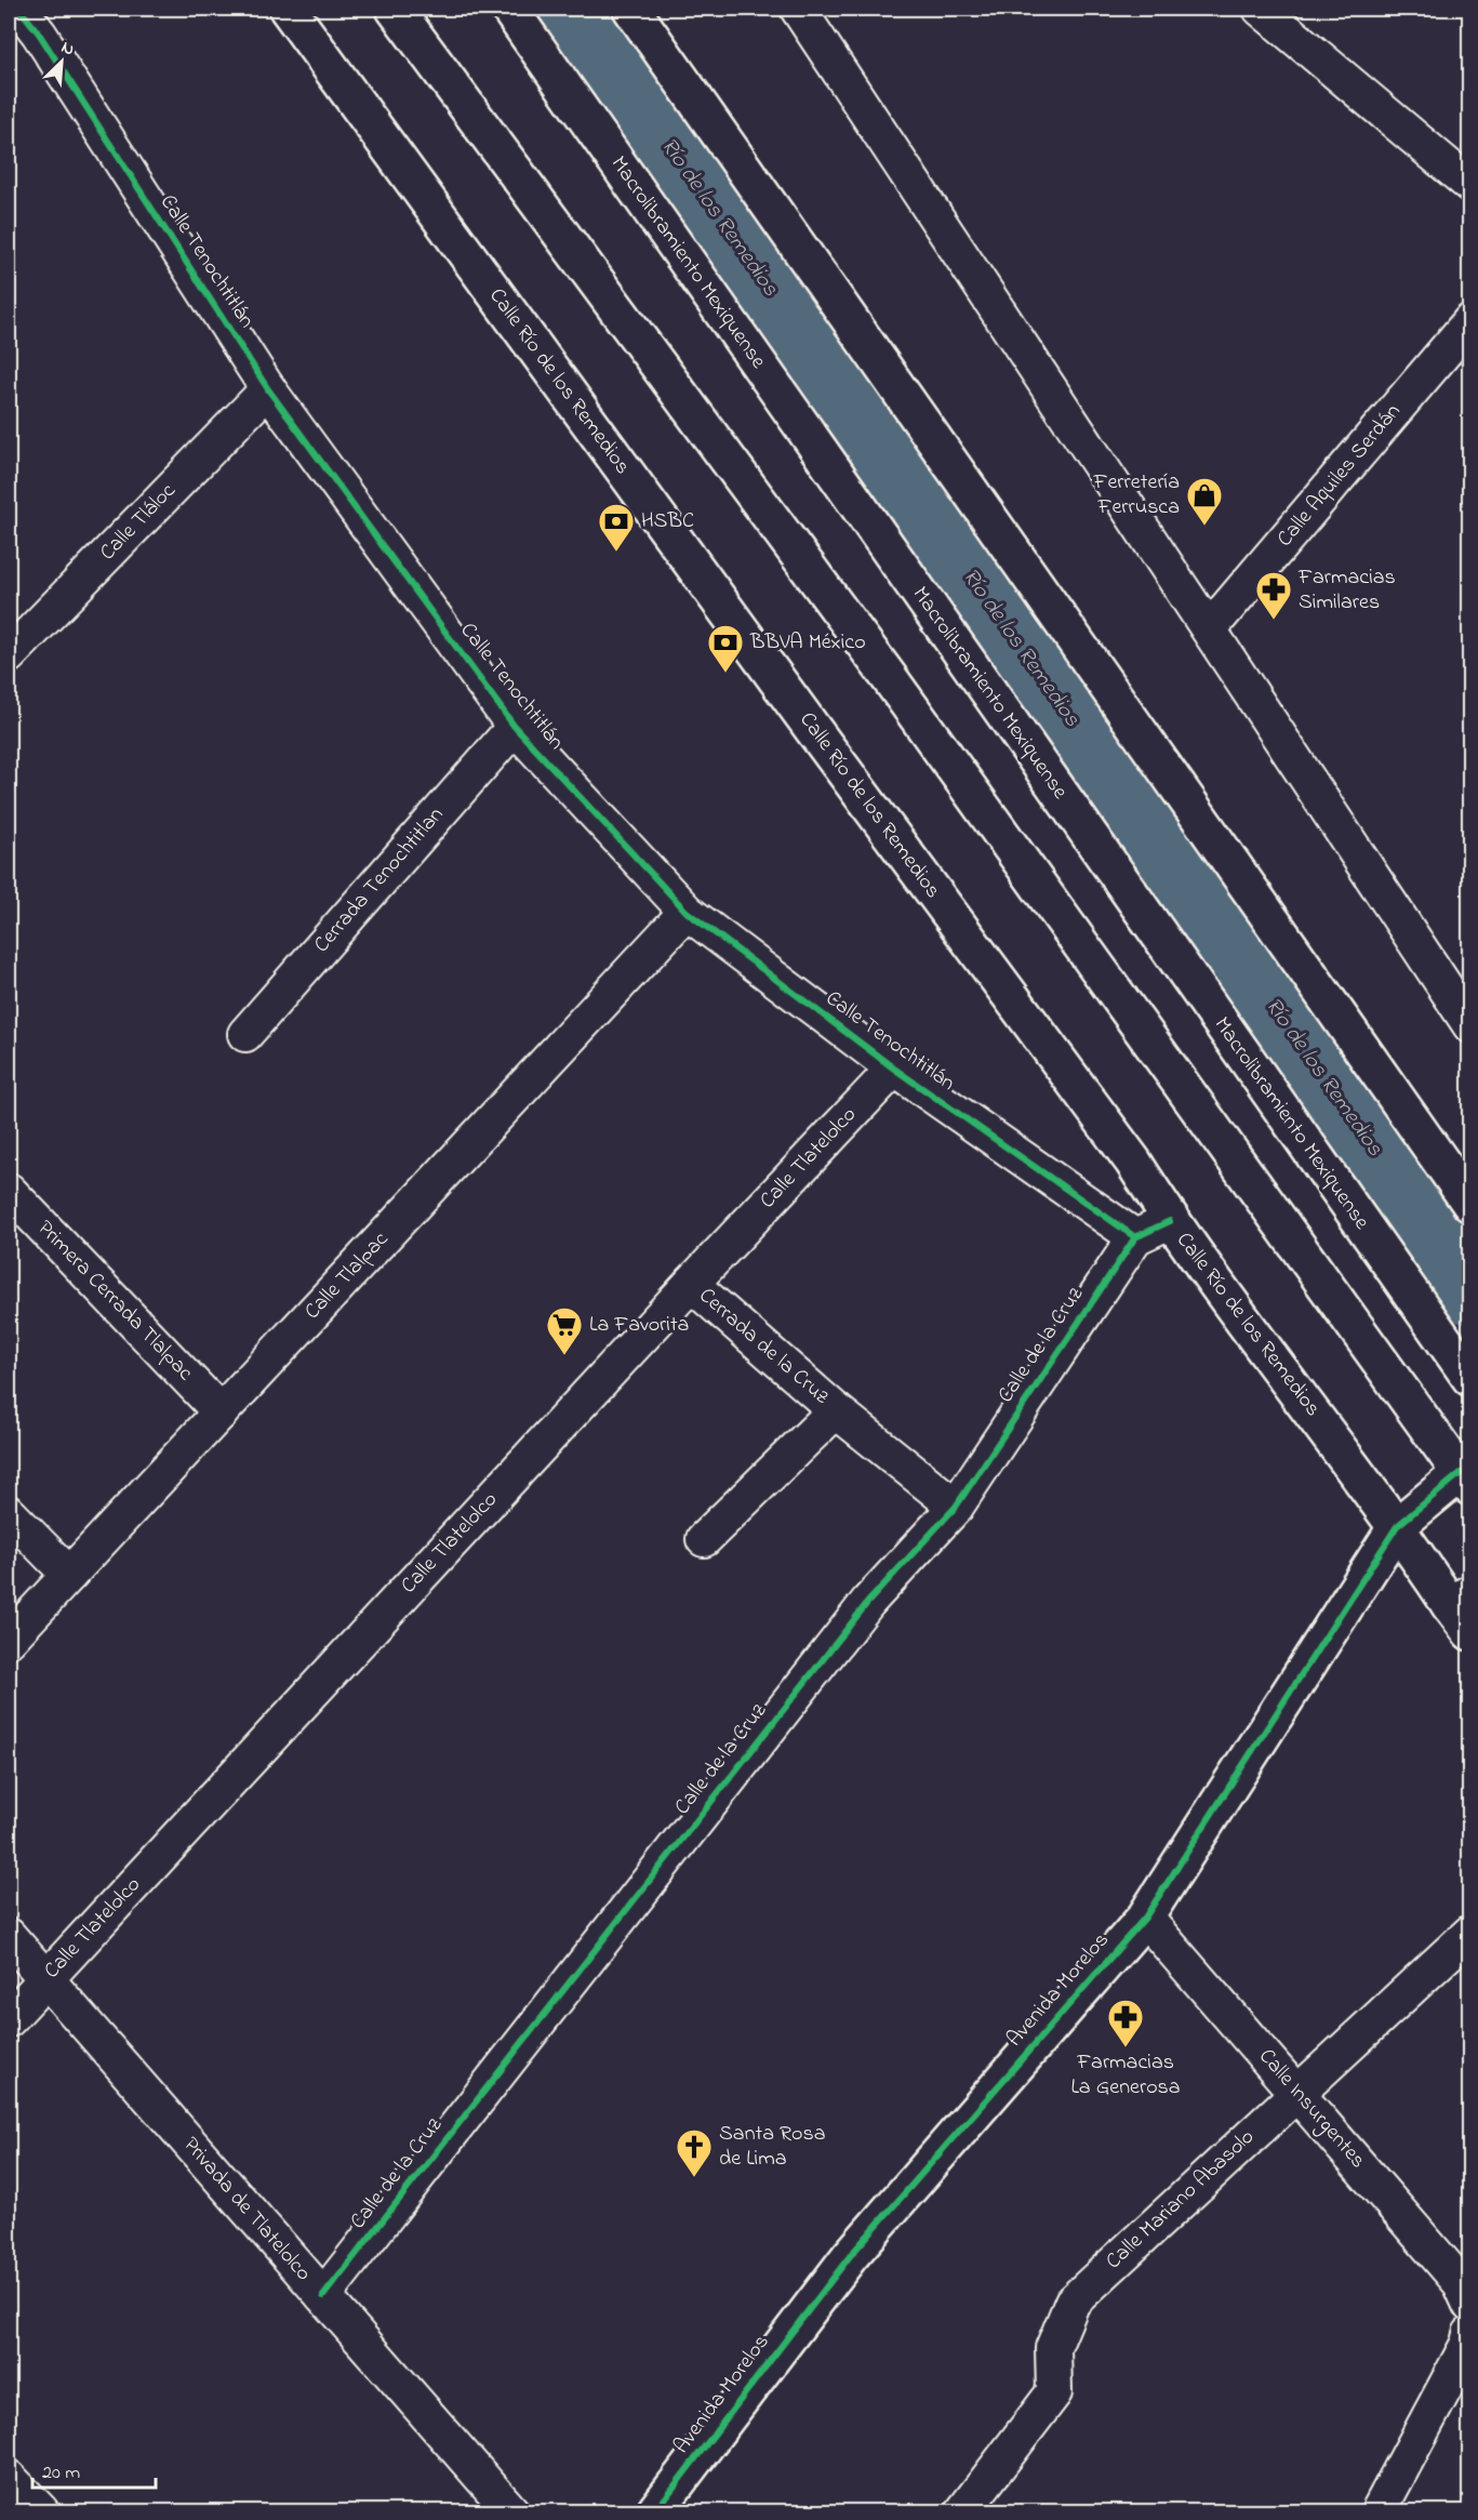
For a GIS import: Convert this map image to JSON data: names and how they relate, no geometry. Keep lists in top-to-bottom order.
{
  "streets": {
    "main road": ["Macrolibramiento Mexiquense", "Calle Río de los Remedios", "Avenida Morelos"],
    "street": [
      "Calle Tenochtitlán",
      "Calle Aquiles Serdán",
      "Calle Tláloc",
      "Cerrada Tenochtitlan",
      "Calle Tlatelolco",
      "Calle Tlalpac",
      "Primera Cerrada Tlalpac",
      "Calle de la Cruz",
      "Cerrada de la Cruz",
      "Calle Insurgentes",
      "Calle Mariano Abasolo",
      "Privada de Tlatelolco"
    ]
  },
  "crossings": [
    ["Calle Tenochtitlán", "Calle Tláloc"],
    ["Calle Tenochtitlán", "Cerrada Tenochtitlan"],
    ["Calle Tenochtitlán", "Calle Tlatelolco"],
    ["Calle Tenochtitlán", "Calle Tlalpac"],
    ["Calle Tenochtitlán", "Calle de la Cruz"],
    ["Calle Río de los Remedios", "Avenida Morelos"],
    ["Calle Tlatelolco", "Cerrada de la Cruz"],
    ["Calle Tlatelolco", "Privada de Tlatelolco"],
    ["Calle Tlalpac", "Primera Cerrada Tlalpac"],
    ["Calle de la Cruz", "Cerrada de la Cruz"],
    ["Calle de la Cruz", "Privada de Tlatelolco"],
    ["Avenida Morelos", "Calle Insurgentes"],
    ["Calle Insurgentes", "Calle Mariano Abasolo"]
  ],
  "water": ["Río de los Remedios"],
  "places": {
    "shop": ["Ferretería Ferrusca"],
    "bank": ["HSBC", "BBVA México"],
    "pharmacy": ["Farmacias Similares", "Farmacias La Generosa"],
    "supermarket": ["La Favorita"],
    "church": ["Santa Rosa de Lima"]
  },
  "scale_bar": "20 m",
  "north": "top right"
}
